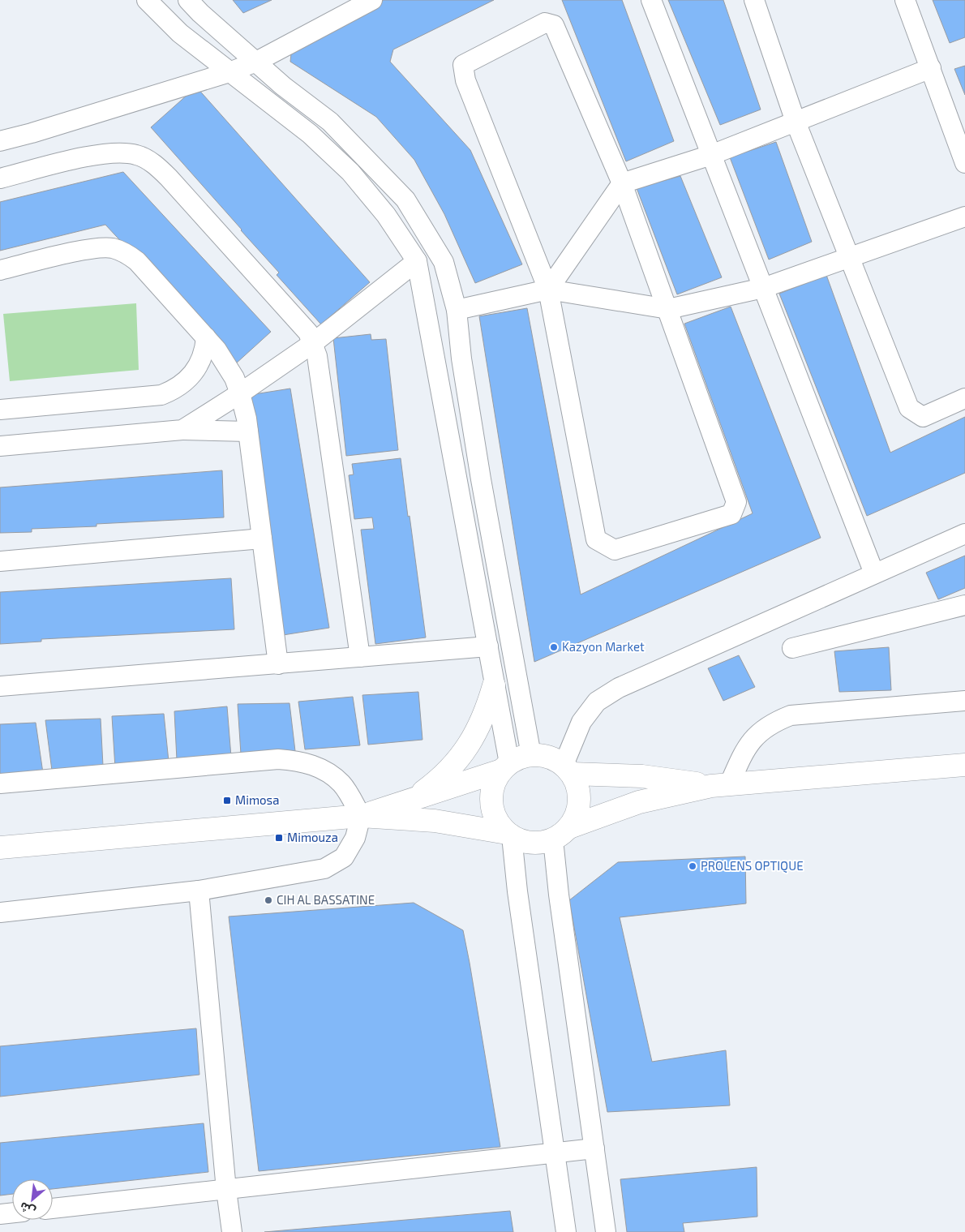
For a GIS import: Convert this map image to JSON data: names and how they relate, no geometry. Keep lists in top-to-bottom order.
{
  "places": {
    "other": ["Kazyon Market", "PROLENS OPTIQUE", "CIH AL BASSATINE"],
    "transit": ["Mimosa", "Mimouza"]
  },
  "north": "bottom left"
}
